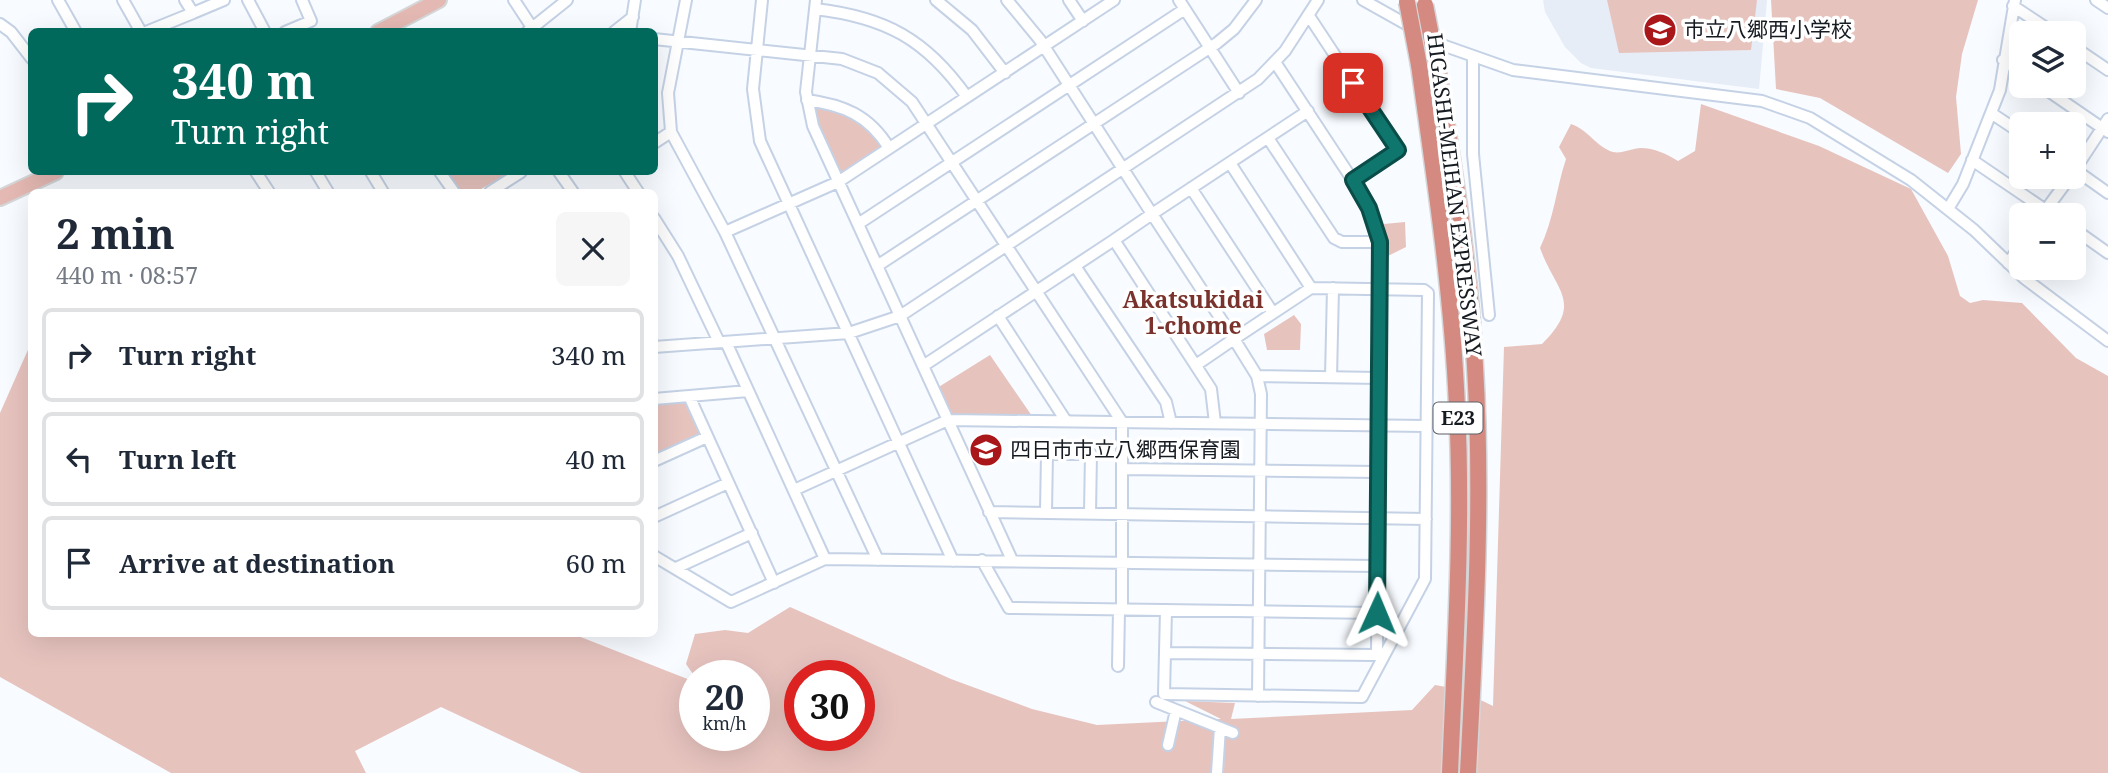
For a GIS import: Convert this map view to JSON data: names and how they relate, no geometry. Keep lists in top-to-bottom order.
{
  "streets": {
    "highway": ["HIGASHI-MEIHAN EXPRESSWAY", "E23"]
  },
  "districts": ["Akatsukidai 1-chome"],
  "places": {
    "school or university": ["市立八郷西小学校", "四日市市立八郷西保育園"]
  },
  "page": {
    "map_buttons": ["+", "−"],
    "turn": ["340 m", "Turn right"],
    "heading": ["2 min", "440 m · 08:57"],
    "list": [
      {
        "name": "Turn right",
        "value": "340 m"
      },
      {
        "name": "Turn left",
        "value": "40 m"
      },
      {
        "name": "Arrive at destination",
        "value": "60 m"
      }
    ],
    "speed": "20 km/h",
    "limit": "30"
  }
}
